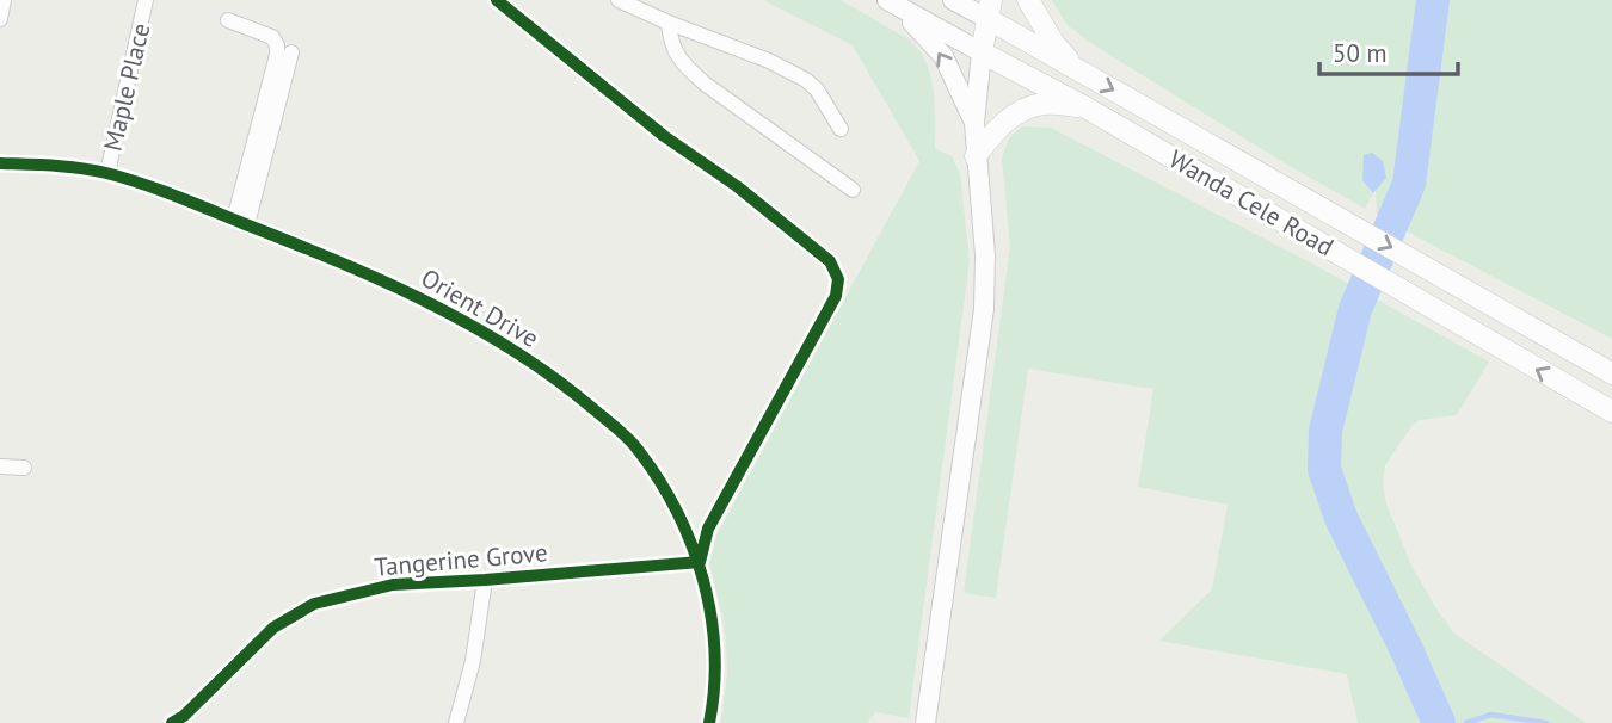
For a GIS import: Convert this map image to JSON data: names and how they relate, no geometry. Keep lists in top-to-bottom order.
{
  "streets": {
    "main road": ["Wanda Cele Road"],
    "street": ["Maple Place", "Orient Drive", "Tangerine Grove"]
  },
  "crossings": [
    ["Maple Place", "Orient Drive"],
    ["Orient Drive", "Tangerine Grove"]
  ],
  "scale_bar": "50 m"
}
